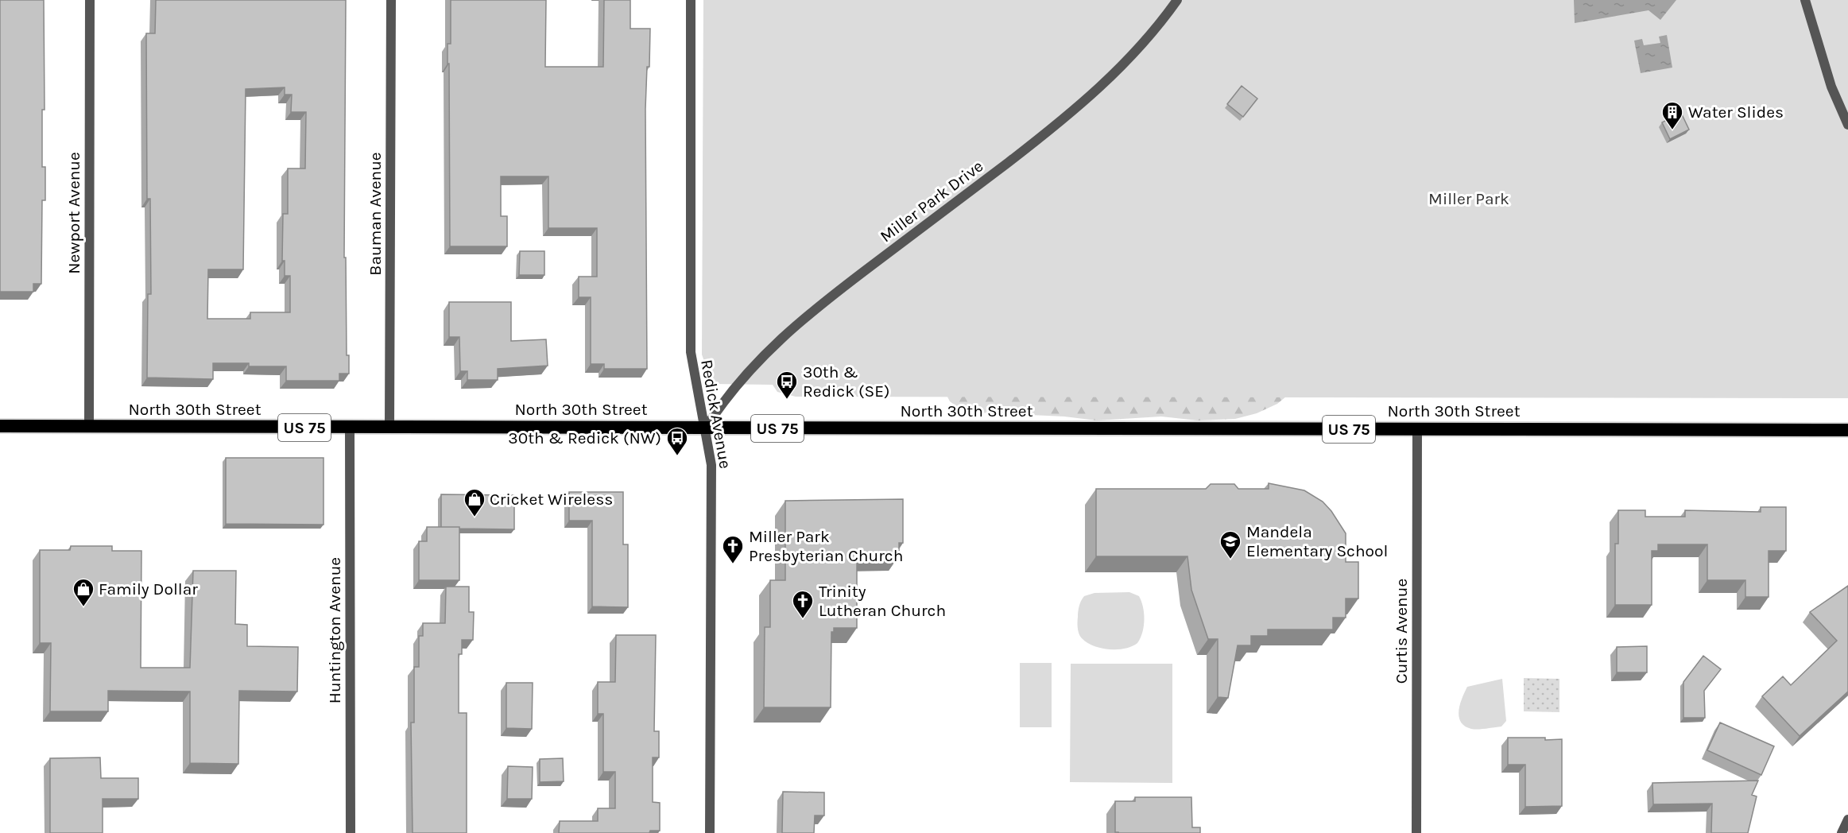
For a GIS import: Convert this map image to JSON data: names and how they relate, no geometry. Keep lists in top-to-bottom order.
{
  "streets": {
    "highway": ["North 30th Street", "US 75"],
    "street": [
      "Miller Park Drive",
      "Newport Avenue",
      "Bauman Avenue",
      "Redick Avenue",
      "Huntington Avenue",
      "Curtis Avenue"
    ]
  },
  "crossings": [
    ["Miller Park Drive", "North 30th Street"],
    ["Miller Park Drive", "Redick Avenue"],
    ["Newport Avenue", "North 30th Street"],
    ["Bauman Avenue", "North 30th Street"],
    ["North 30th Street", "Redick Avenue"],
    ["North 30th Street", "Huntington Avenue"],
    ["North 30th Street", "Curtis Avenue"]
  ],
  "parks": ["Miller Park"],
  "places": {
    "building": ["Water Slides"],
    "bus stop": ["30th & Redick (SE)", "30th & Redick (NW)"],
    "shop": ["Cricket Wireless", "Family Dollar"],
    "school or university": ["Mandela Elementary School"],
    "church": ["Miller Park Presbyterian Church", "Trinity Lutheran Church"]
  }
}
